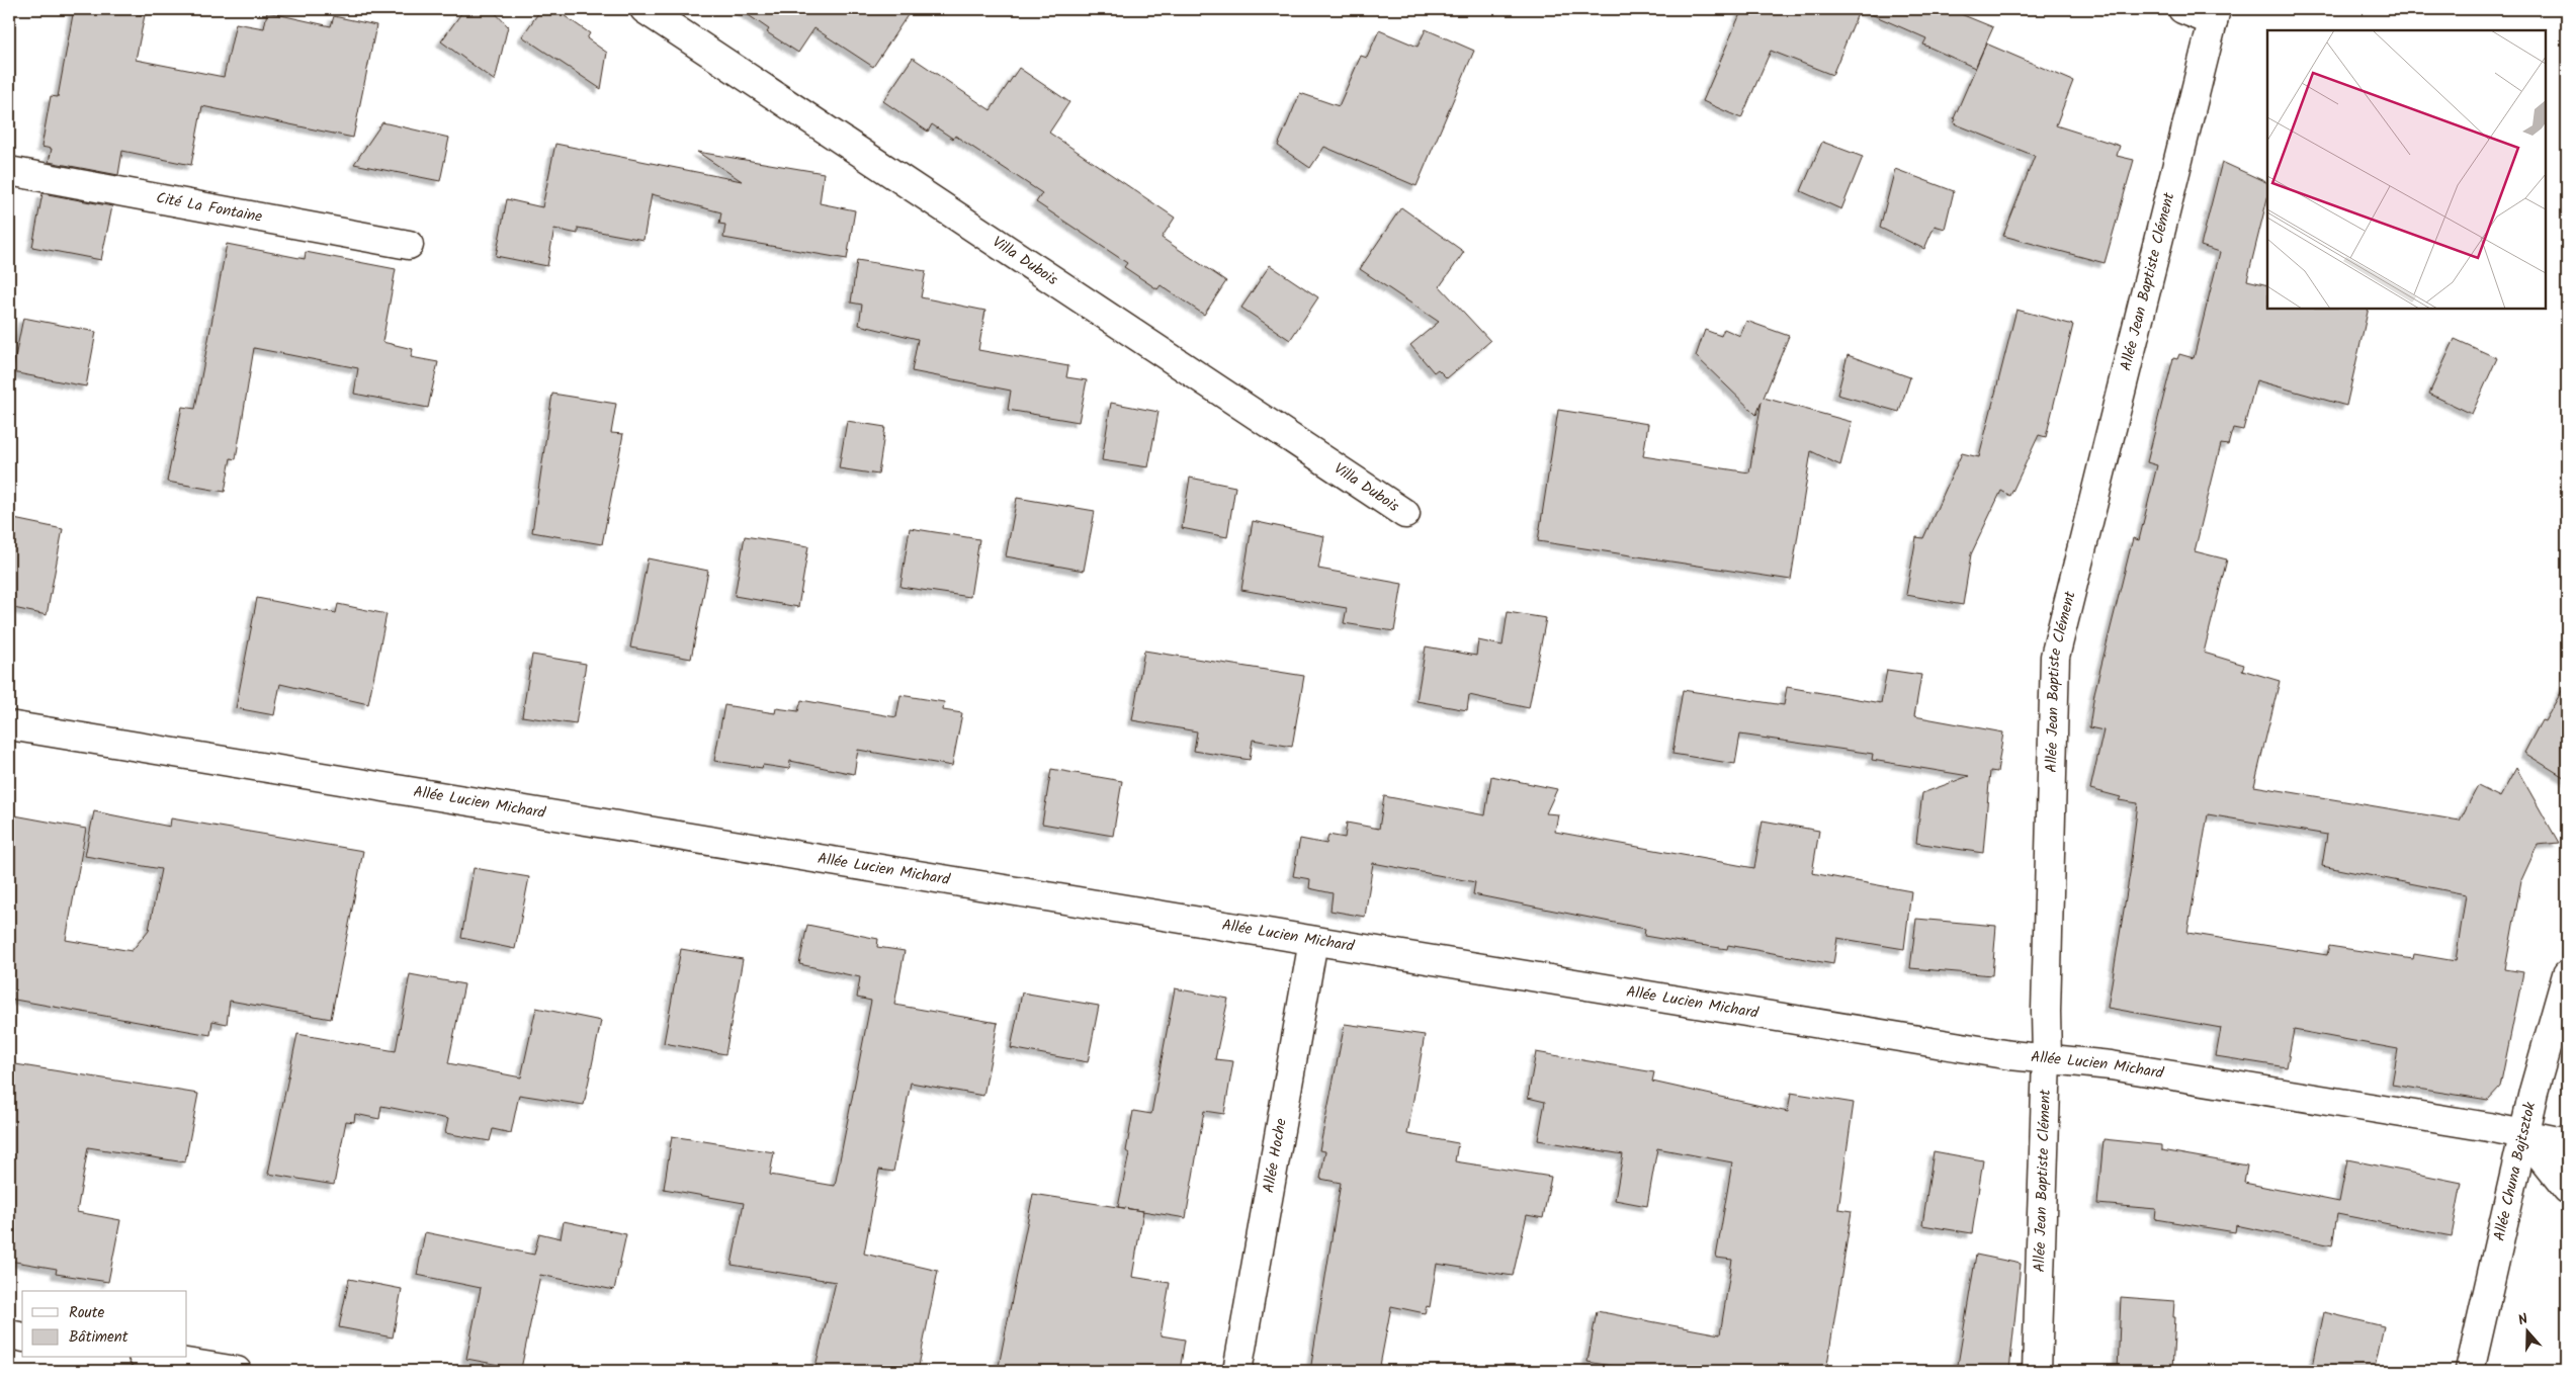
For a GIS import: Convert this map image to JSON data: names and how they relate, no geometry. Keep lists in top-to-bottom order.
{
  "streets": {
    "street": [
      "Cité La Fontaine",
      "Villa Dubois",
      "Allée Jean Baptiste Clément",
      "Allée Lucien Michard",
      "Allée Hoche",
      "Allée Chuna Bajtsztok"
    ]
  },
  "crossings": [
    ["Allée Jean Baptiste Clément", "Allée Lucien Michard"],
    ["Allée Lucien Michard", "Allée Hoche"],
    ["Allée Lucien Michard", "Allée Chuna Bajtsztok"]
  ],
  "legend": ["Route", "Bâtiment"],
  "north": "top"
}
